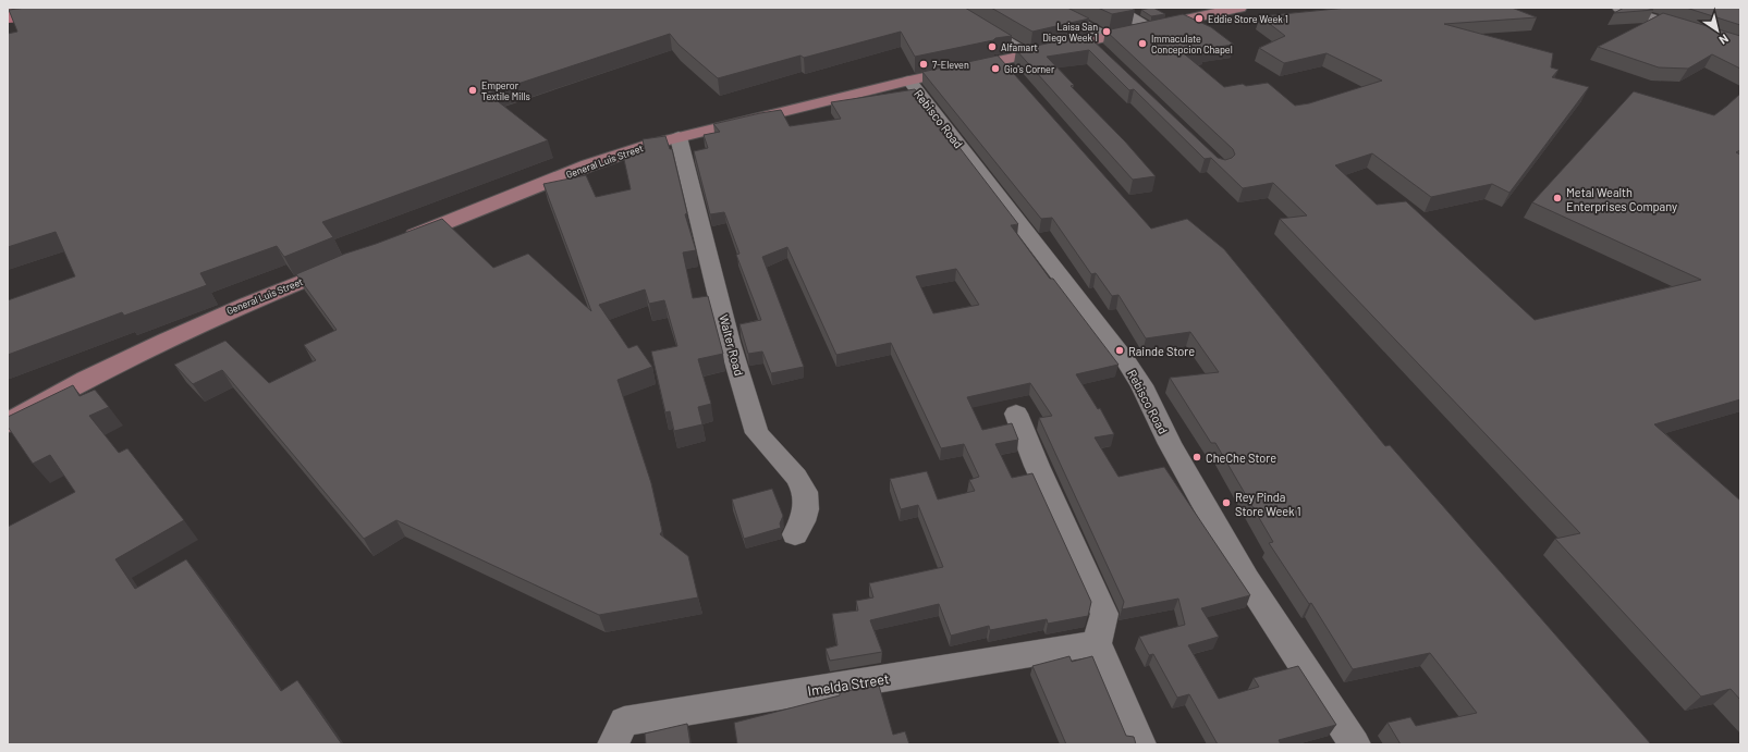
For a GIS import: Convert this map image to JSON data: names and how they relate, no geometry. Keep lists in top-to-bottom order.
{
  "streets": {
    "main road": ["General Luis Street"],
    "street": ["Rebisco Road", "Walter Road", "Imelda Street"]
  },
  "crossings": [
    ["Rebisco Road", "General Luis Street"],
    ["General Luis Street", "Walter Road"]
  ],
  "places": [
    "Eddie Store Week 1",
    "Laisa San Diego Week 1",
    "Immaculate Concepcion Chapel",
    "Alfamart",
    "7-Eleven",
    "Gio's Corner",
    "Emperor Textile Mills",
    "Metal Wealth Enterprises Company",
    "Rainde Store",
    "CheChe Store",
    "Rey Pinda Store Week 1"
  ],
  "north": "bottom right"
}
